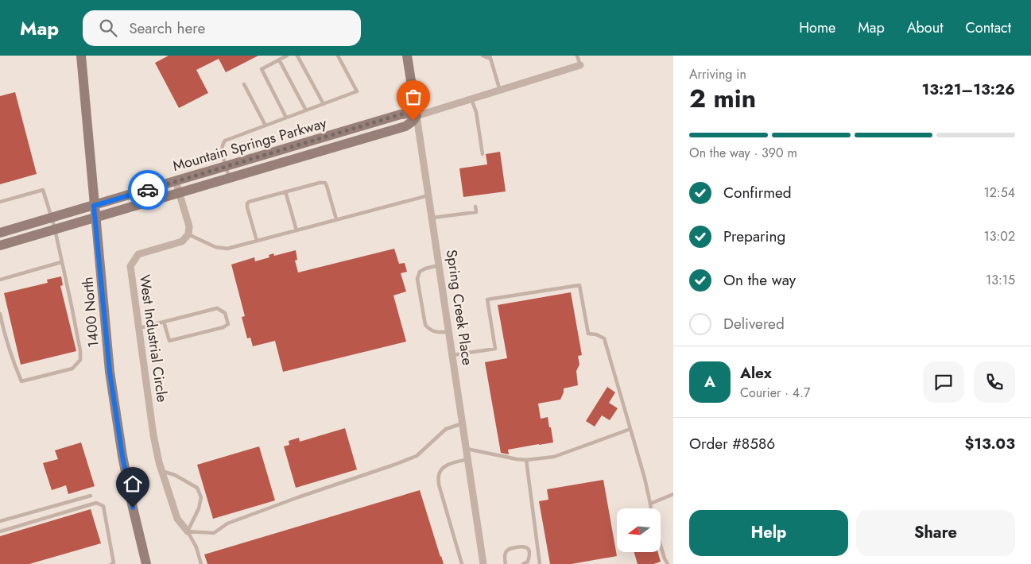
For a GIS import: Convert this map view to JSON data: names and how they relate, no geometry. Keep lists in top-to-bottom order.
{
  "streets": {
    "street": [
      "Mountain Springs Parkway",
      "Spring Creek Place",
      "1400 North",
      "West Industrial Circle"
    ]
  },
  "crossings": [
    ["Mountain Springs Parkway", "Spring Creek Place"],
    ["Mountain Springs Parkway", "1400 North"]
  ],
  "north": "left",
  "page": {
    "header": "Map",
    "search": "Search here",
    "nav": [
      "Home",
      "Map",
      "About",
      "Contact"
    ],
    "heading": ["2 min", "Arriving in", "13:21–13:26"],
    "panel": [
      "Alex",
      "Courier · 4.7",
      "Order #8586",
      "$13.03"
    ],
    "bar": "On the way · 390 m",
    "list": [
      ["Confirmed", "12:54"],
      ["Preparing", "13:02"],
      ["On the way", "13:15"],
      "Delivered"
    ],
    "round": "A",
    "buttons": ["Help", "Share"]
  }
}
